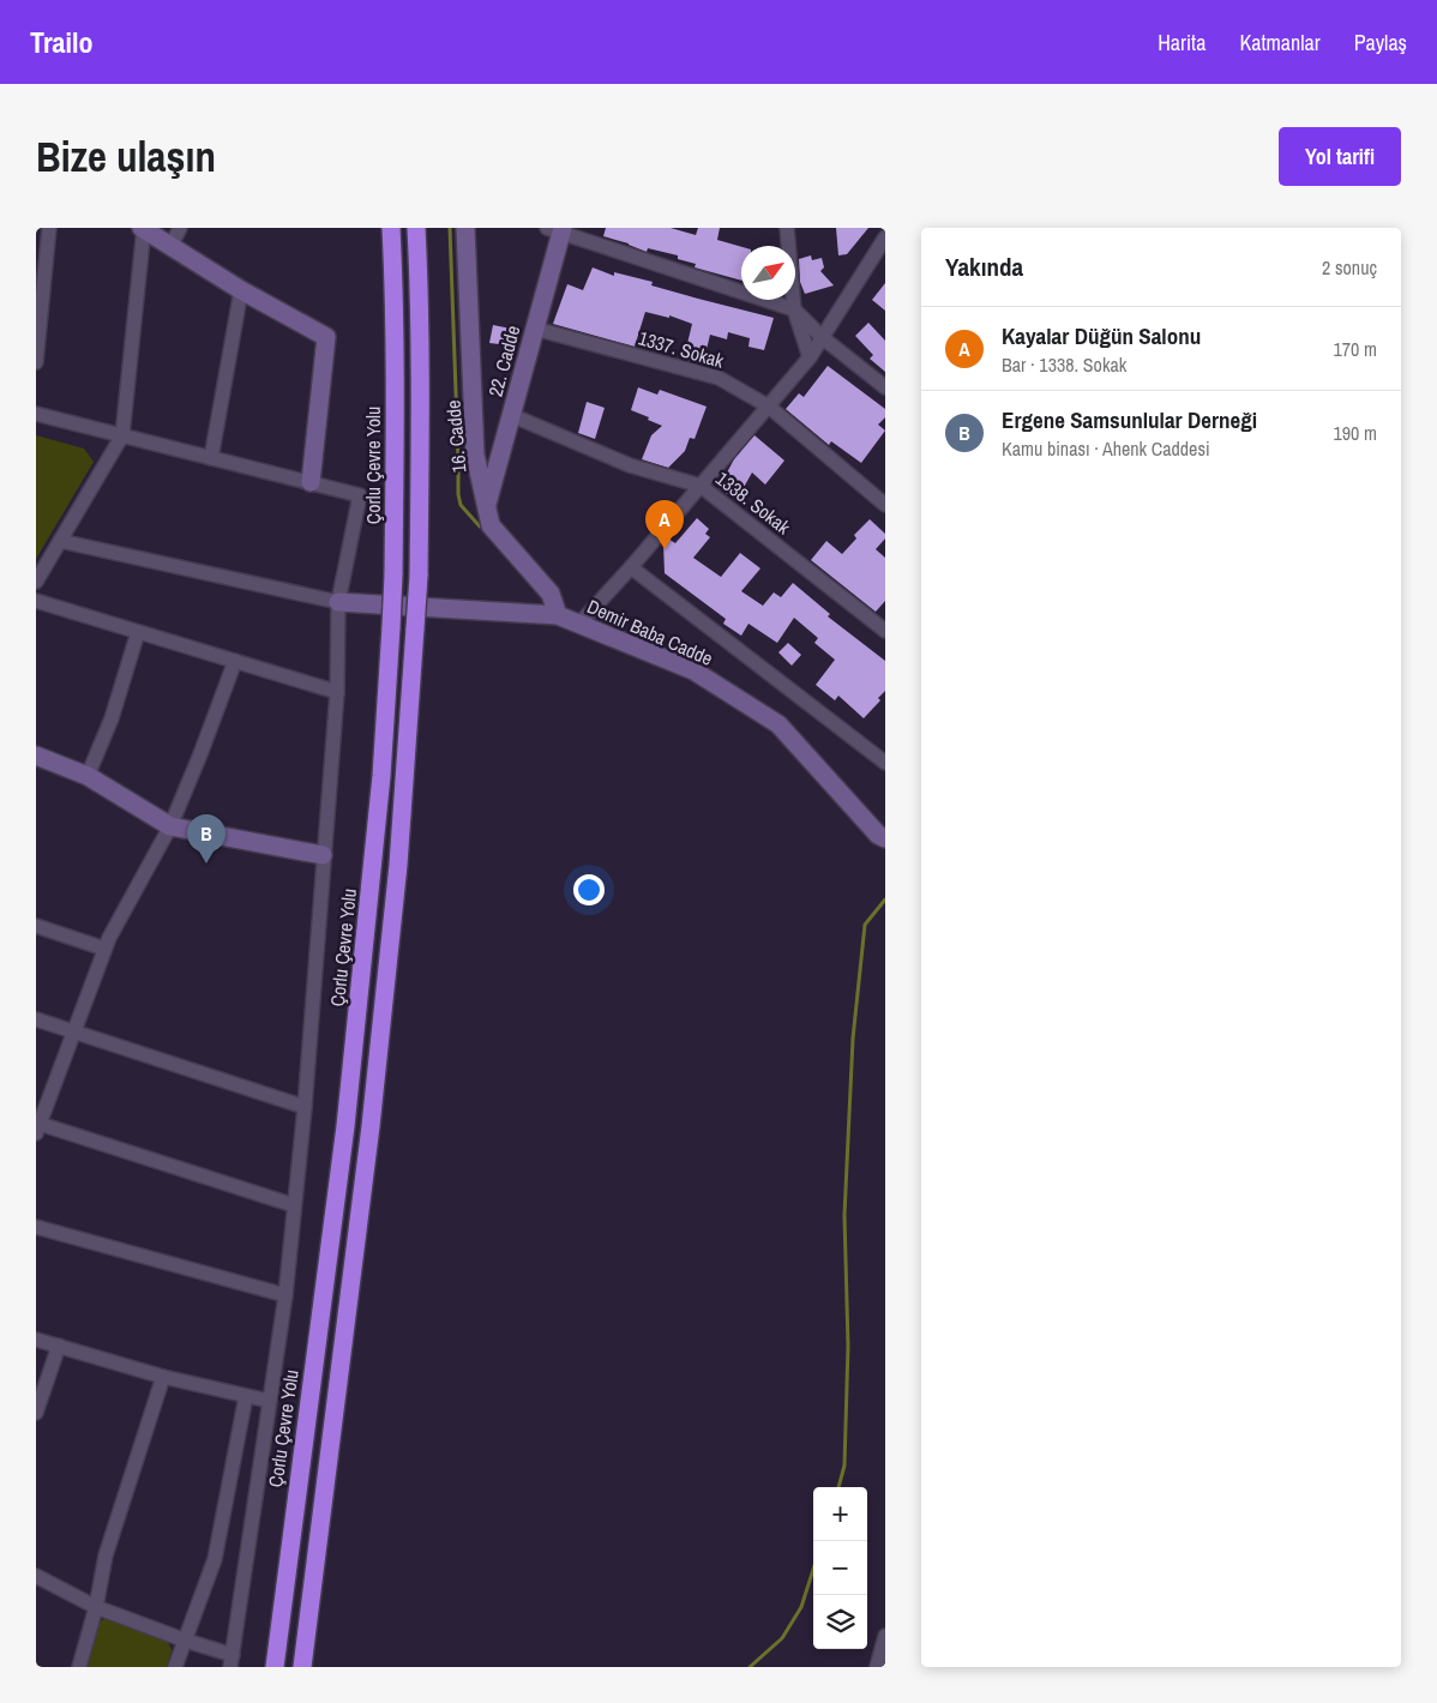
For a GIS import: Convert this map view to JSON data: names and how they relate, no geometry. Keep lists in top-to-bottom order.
{
  "streets": {
    "highway": ["Çorlu Çevre Yolu"],
    "street": [
      "1337. Sokak",
      "22. Cadde",
      "16. Cadde",
      "1338. Sokak",
      "Demir Baba Cadde"
    ]
  },
  "crossings": [
    ["1337. Sokak", "22. Cadde"],
    ["22. Cadde", "16. Cadde"],
    ["22. Cadde", "1338. Sokak"],
    ["16. Cadde", "Demir Baba Cadde"]
  ],
  "north": "top right",
  "page": {
    "header": "Trailo",
    "nav": ["Harita", "Katmanlar", "Paylaş"],
    "buttons": "Yol tarifi",
    "title": "Bize ulaşın",
    "heading": ["Yakında", "2 sonuç"],
    "list": [
      {
        "mark": "A",
        "name": "Kayalar Düğün Salonu",
        "note": "Bar · 1338. Sokak",
        "value": "170 m"
      },
      {
        "mark": "B",
        "name": "Ergene Samsunlular Derneği",
        "note": "Kamu binası · Ahenk Caddesi",
        "value": "190 m"
      }
    ],
    "pins": ["A", "B"],
    "map_buttons": ["+", "−"]
  }
}
